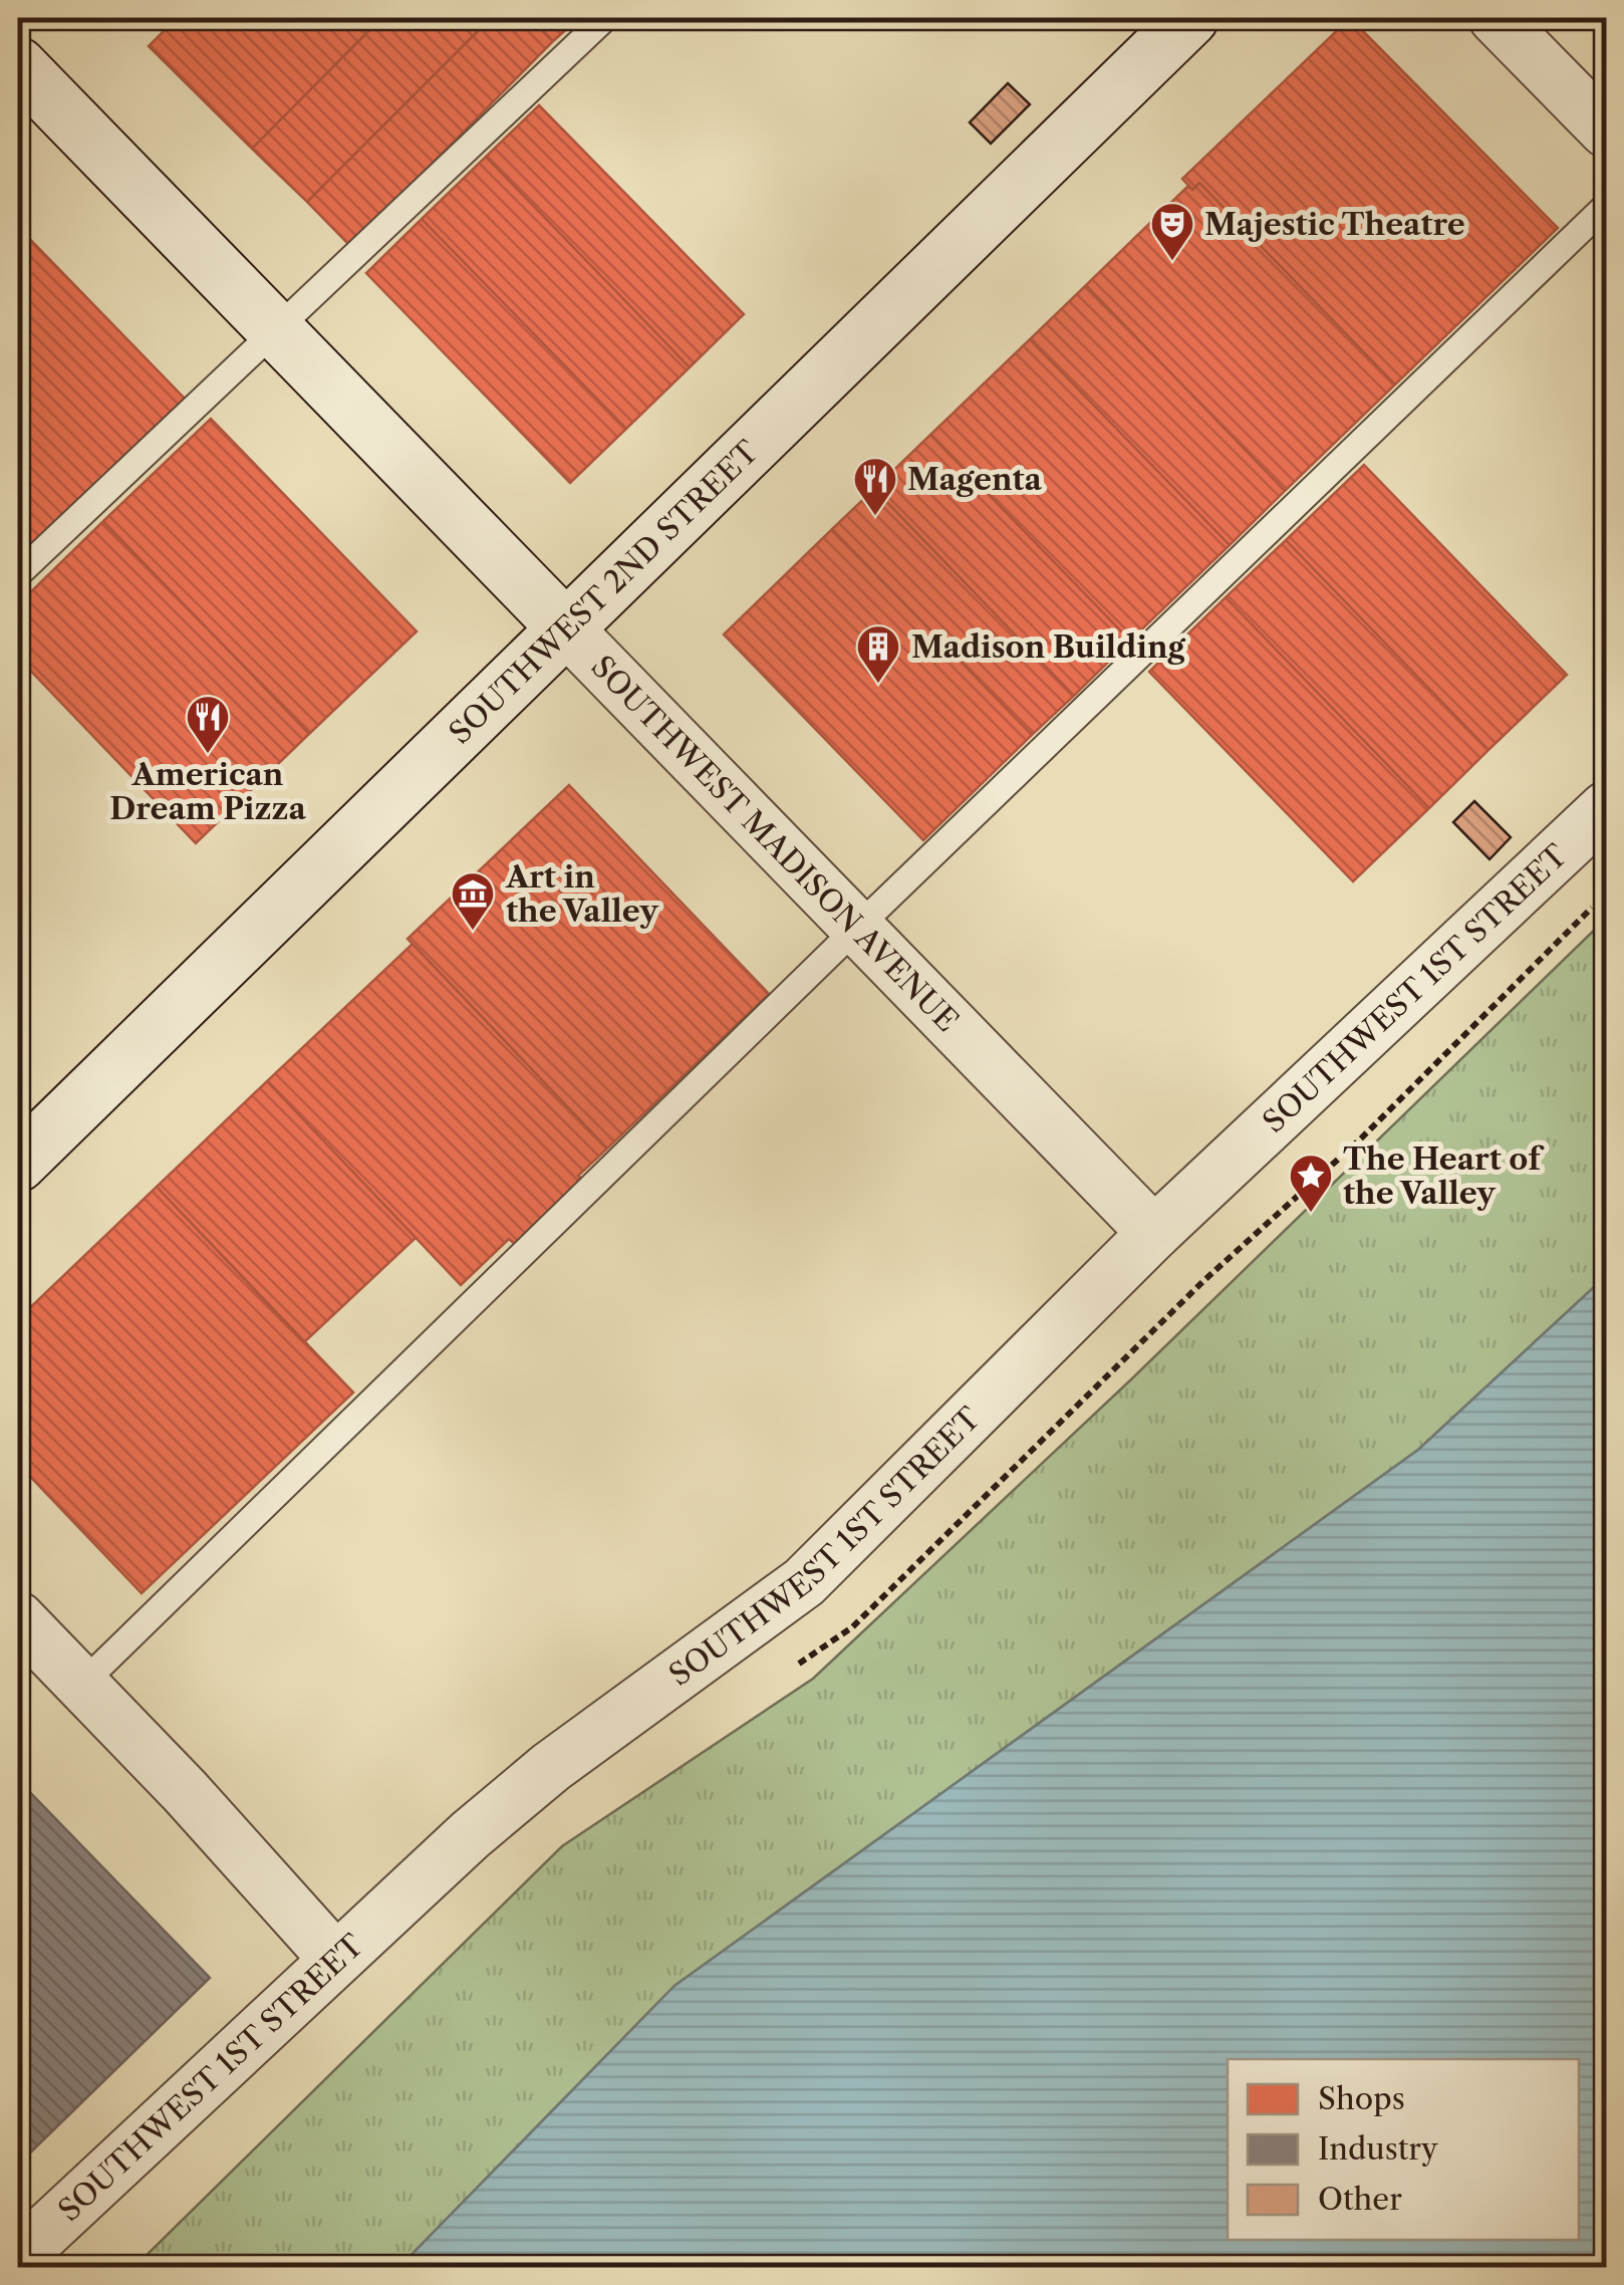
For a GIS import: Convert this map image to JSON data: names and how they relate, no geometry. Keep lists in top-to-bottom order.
{
  "streets": {
    "street": ["SOUTHWEST 2ND STREET", "SOUTHWEST MADISON AVENUE", "SOUTHWEST 1ST STREET"]
  },
  "crossings": [
    ["SOUTHWEST 2ND STREET", "SOUTHWEST MADISON AVENUE"],
    ["SOUTHWEST MADISON AVENUE", "SOUTHWEST 1ST STREET"]
  ],
  "places": {
    "theatre": ["Majestic Theatre"],
    "restaurant": ["Magenta", "American Dream Pizza"],
    "building": ["Madison Building"],
    "museum": ["Art in the Valley"],
    "place": ["The Heart of the Valley"]
  },
  "legend": ["Shops", "Industry", "Other"]
}
